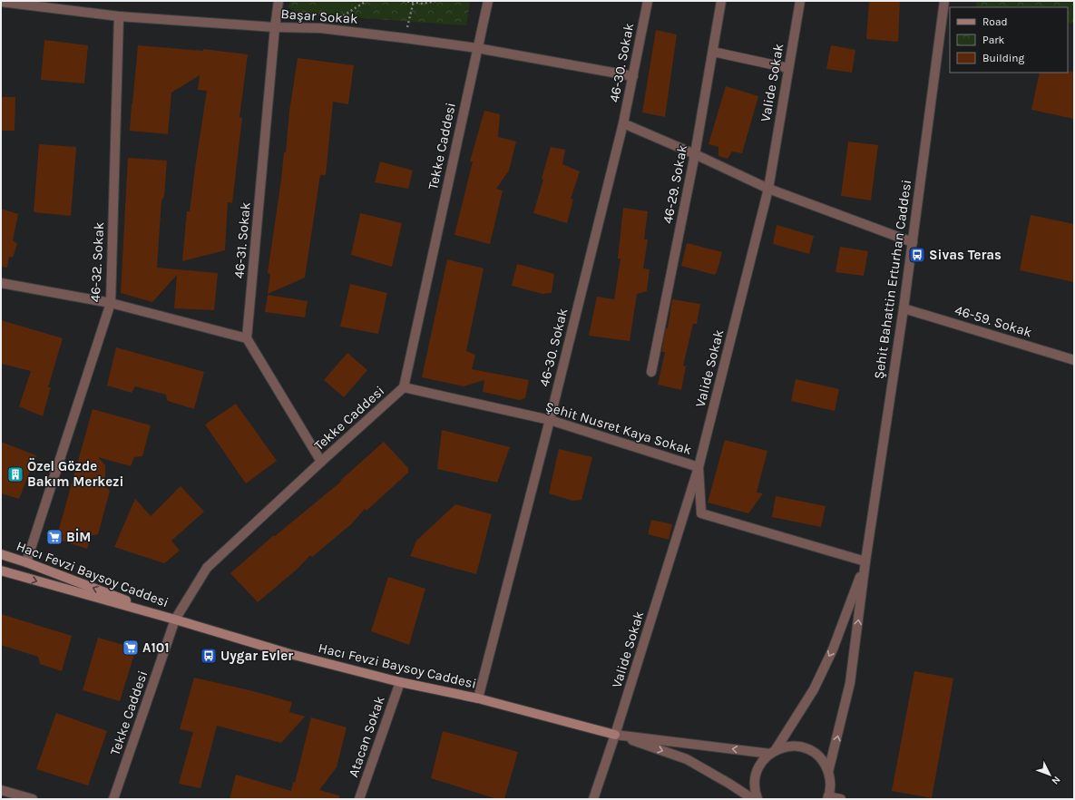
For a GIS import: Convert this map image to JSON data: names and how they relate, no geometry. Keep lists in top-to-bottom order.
{
  "streets": {
    "street": [
      "Başar Sokak",
      "46-30. Sokak",
      "Valide Sokak",
      "Tekke Caddesi",
      "46-29. Sokak",
      "46-31. Sokak",
      "46-32. Sokak",
      "Şehit Bahattin Erturhan Caddesi",
      "46-59. Sokak",
      "Şehit Nusret Kaya Sokak",
      "Hacı Fevzi Baysoy Caddesi",
      "Atacan Sokak"
    ]
  },
  "crossings": [
    ["Başar Sokak", "46-30. Sokak"],
    ["Başar Sokak", "Tekke Caddesi"],
    ["Başar Sokak", "46-31. Sokak"],
    ["Başar Sokak", "46-32. Sokak"],
    ["46-30. Sokak", "Şehit Nusret Kaya Sokak"],
    ["46-30. Sokak", "Hacı Fevzi Baysoy Caddesi"],
    ["Valide Sokak", "Şehit Nusret Kaya Sokak"],
    ["Valide Sokak", "Hacı Fevzi Baysoy Caddesi"],
    ["Tekke Caddesi", "Şehit Nusret Kaya Sokak"],
    ["Tekke Caddesi", "Hacı Fevzi Baysoy Caddesi"],
    ["46-32. Sokak", "Hacı Fevzi Baysoy Caddesi"],
    ["Şehit Bahattin Erturhan Caddesi", "46-59. Sokak"],
    ["Şehit Bahattin Erturhan Caddesi", "Şehit Nusret Kaya Sokak"],
    ["Şehit Bahattin Erturhan Caddesi", "Hacı Fevzi Baysoy Caddesi"],
    ["Hacı Fevzi Baysoy Caddesi", "Atacan Sokak"]
  ],
  "places": {
    "bus stop": ["Sivas Teras", "Uygar Evler"],
    "building": ["Özel Gözde Bakım Merkezi"],
    "supermarket": ["BİM", "A101"]
  },
  "legend": ["Road", "Park", "Building"],
  "north": "bottom right"
}
